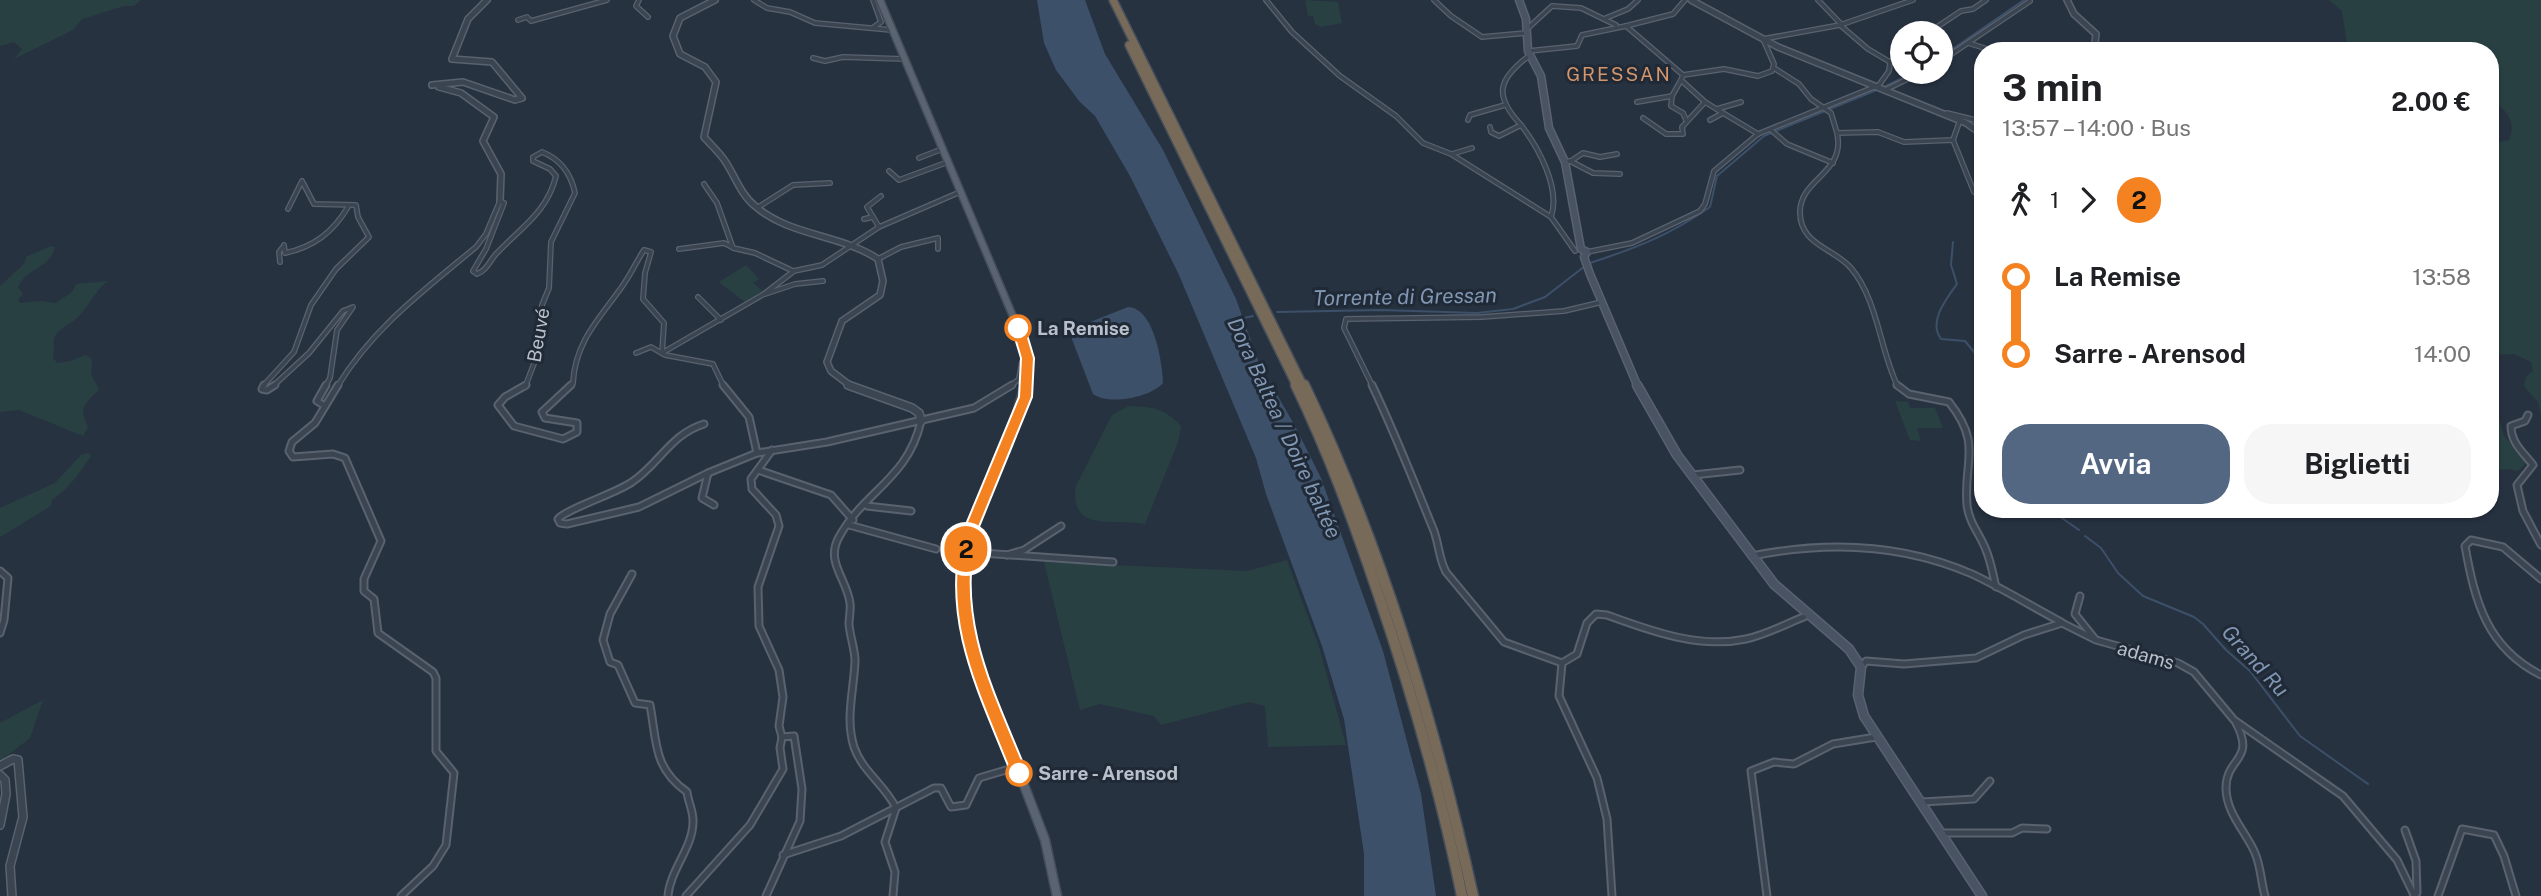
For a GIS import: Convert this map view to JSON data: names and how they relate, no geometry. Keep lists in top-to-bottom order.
{
  "streets": {
    "street": ["Beuvé", "adams"]
  },
  "districts": ["GRESSAN"],
  "water": ["Torrente di Gressan", "Dora Baltea / Doire baltée", "Grand Ru"],
  "places": ["La Remise", "Sarre - Arensod"],
  "lines": ["bus line 2"],
  "page": {
    "on_map": "2",
    "heading": ["3 min", "13:57 – 14:00 · Bus", "2.00 €"],
    "legs": ["1", "2"],
    "list": [
      {
        "name": "La Remise",
        "value": "13:58"
      },
      {
        "name": "Sarre - Arensod",
        "value": "14:00"
      }
    ],
    "buttons": ["Avvia", "Biglietti"]
  }
}
